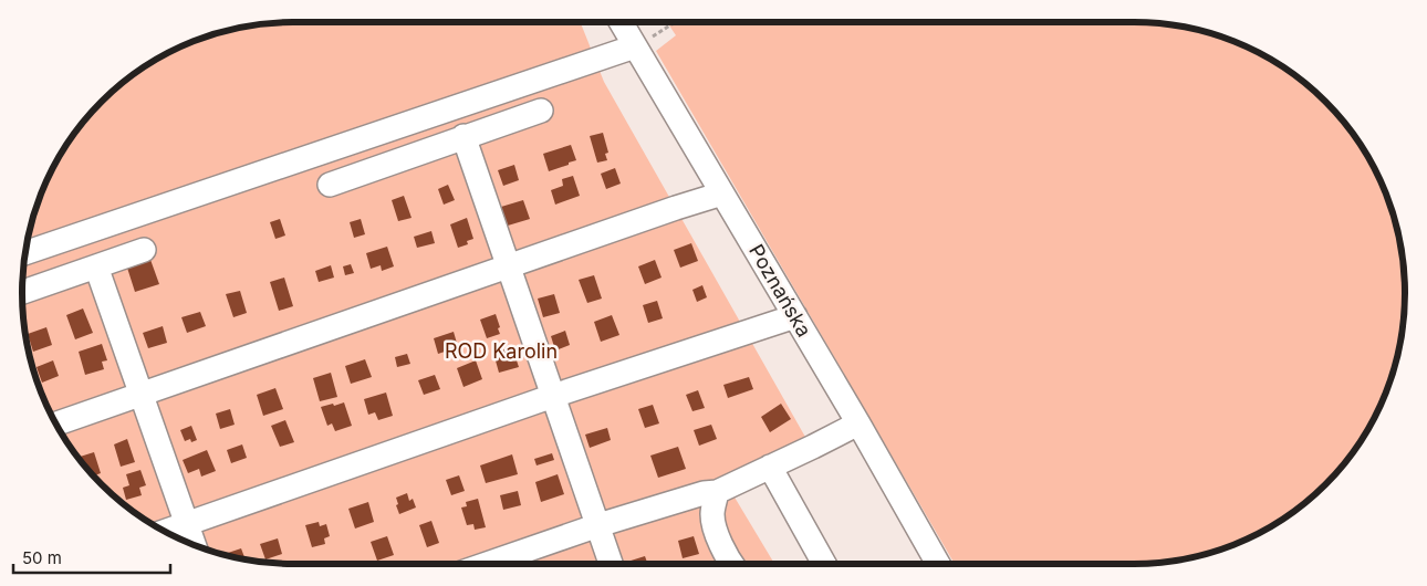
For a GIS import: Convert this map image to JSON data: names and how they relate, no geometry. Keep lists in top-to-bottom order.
{
  "streets": {
    "street": ["Poznańska"]
  },
  "parks": ["ROD Karolin"],
  "scale_bar": "50 m"
}
